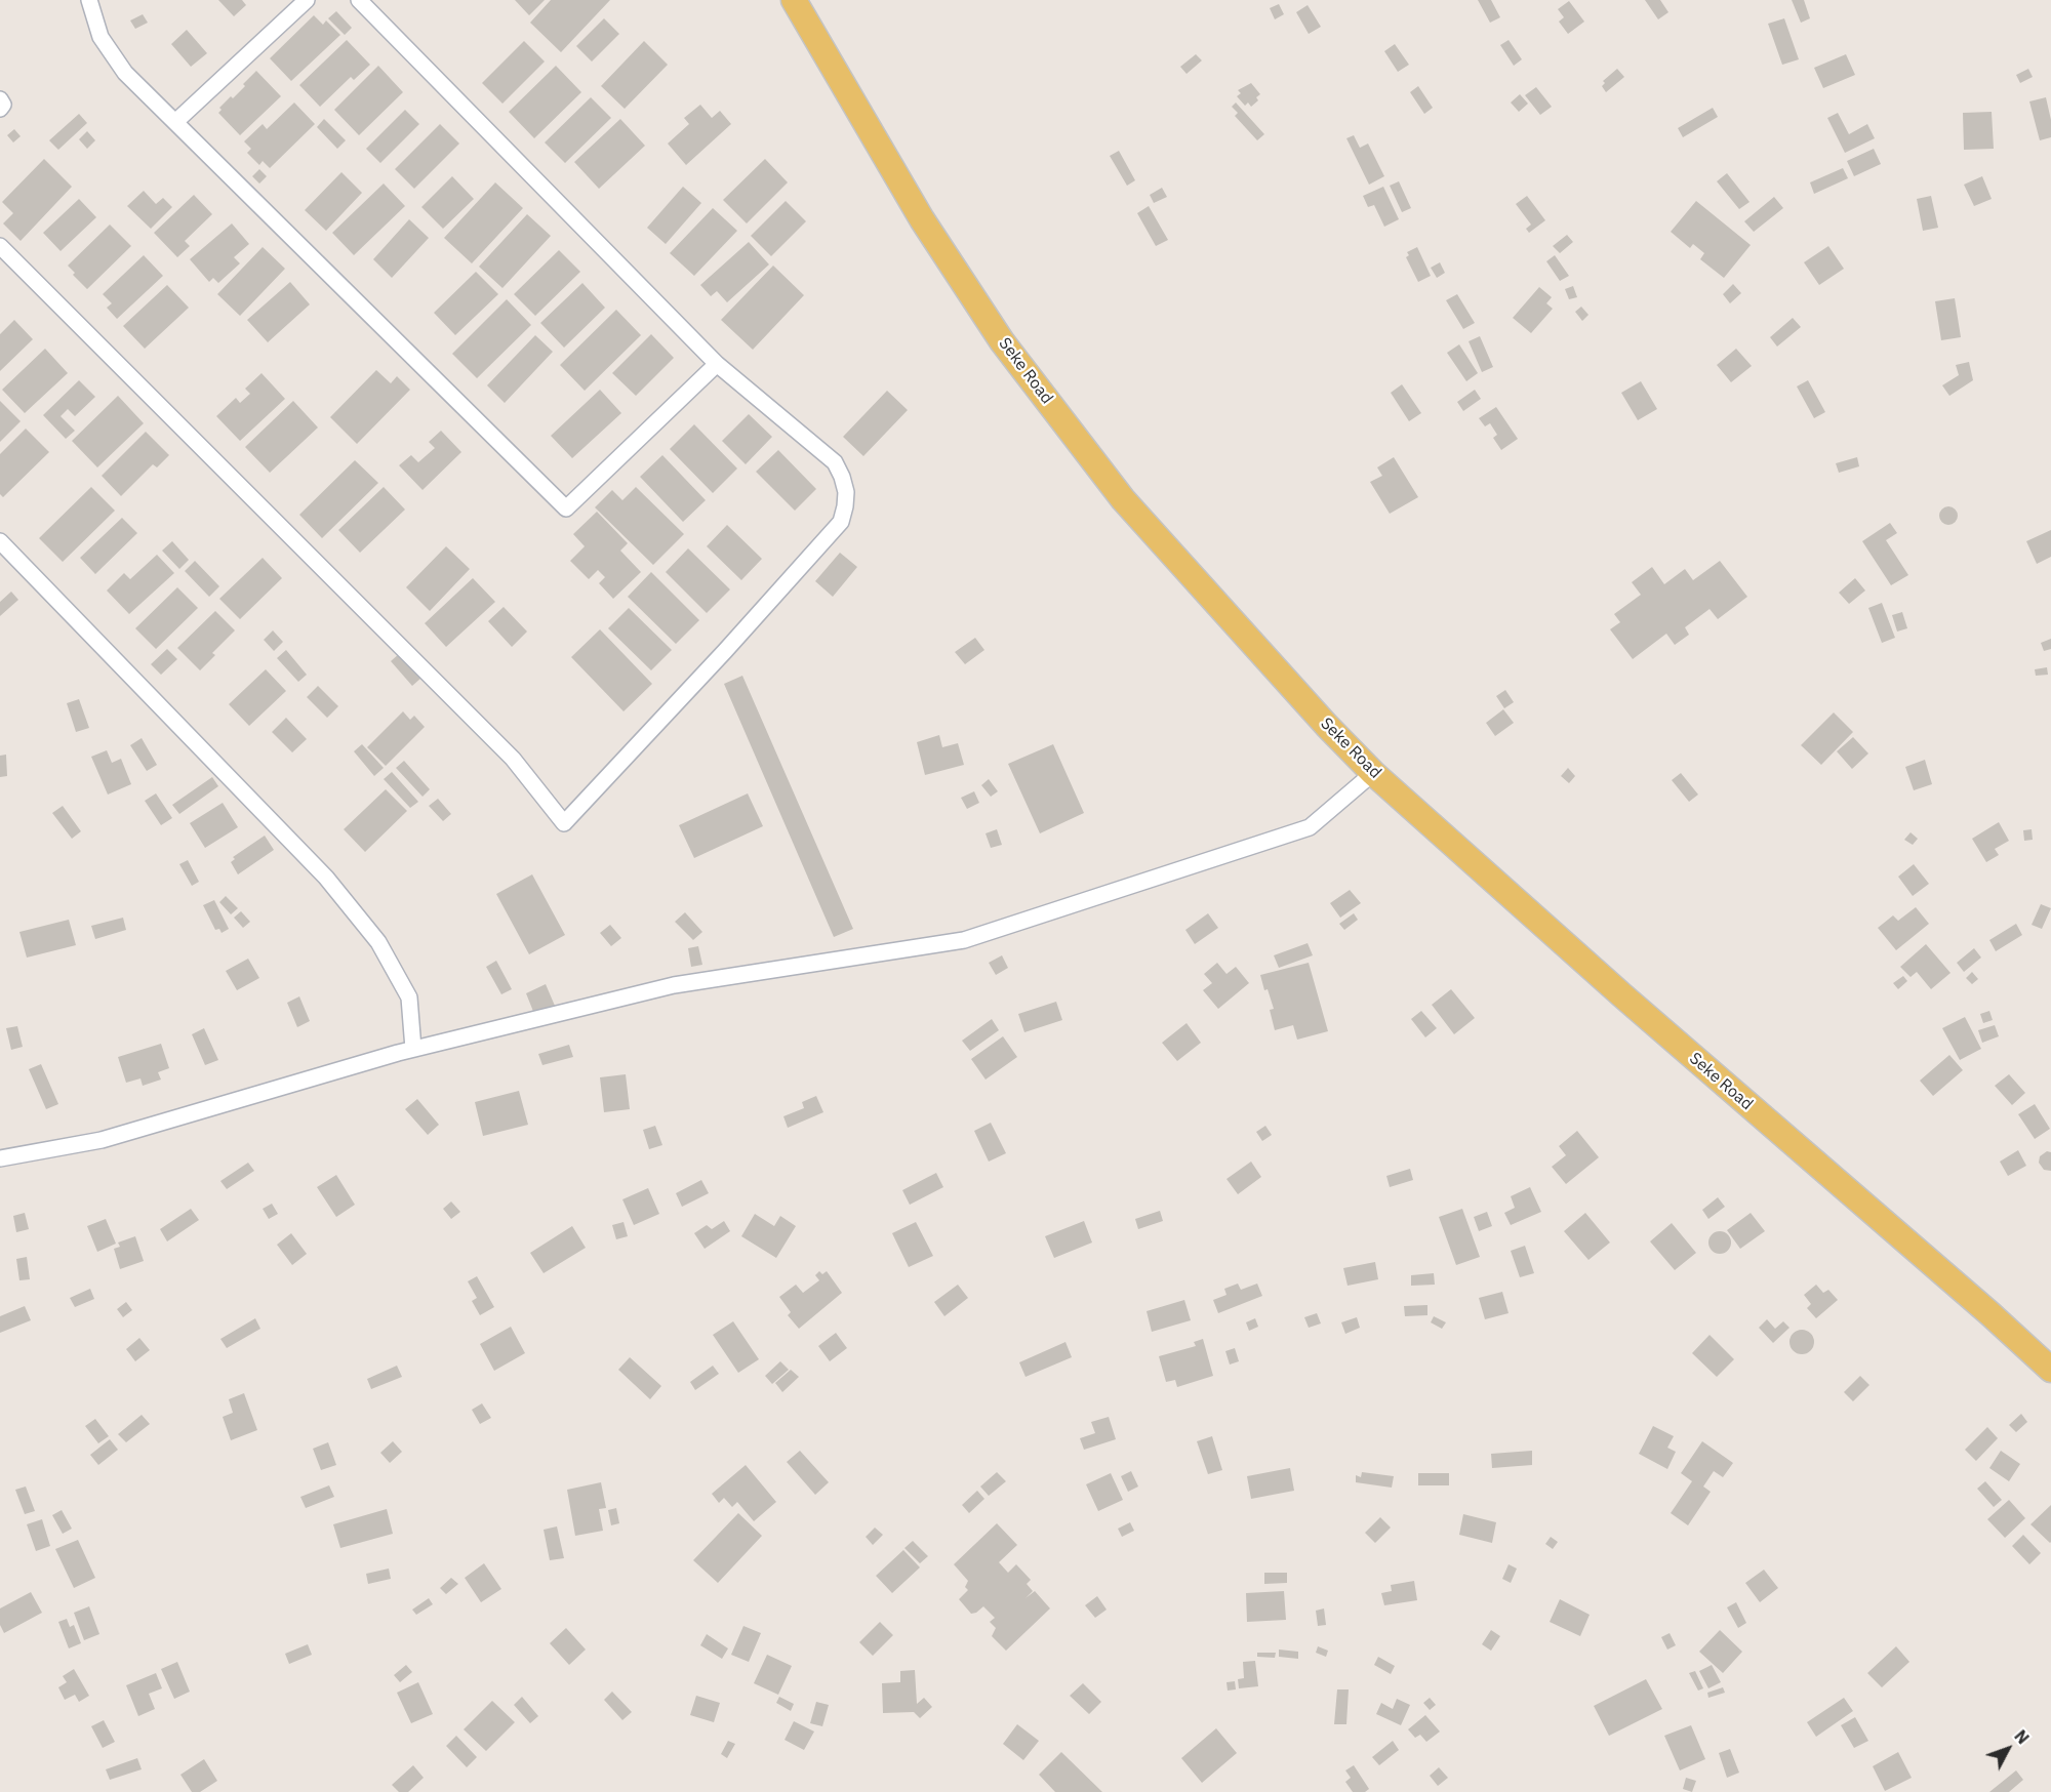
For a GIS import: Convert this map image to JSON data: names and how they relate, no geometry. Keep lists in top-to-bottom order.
{
  "streets": {
    "main road": ["Seke Road"]
  },
  "north": "top right"
}
